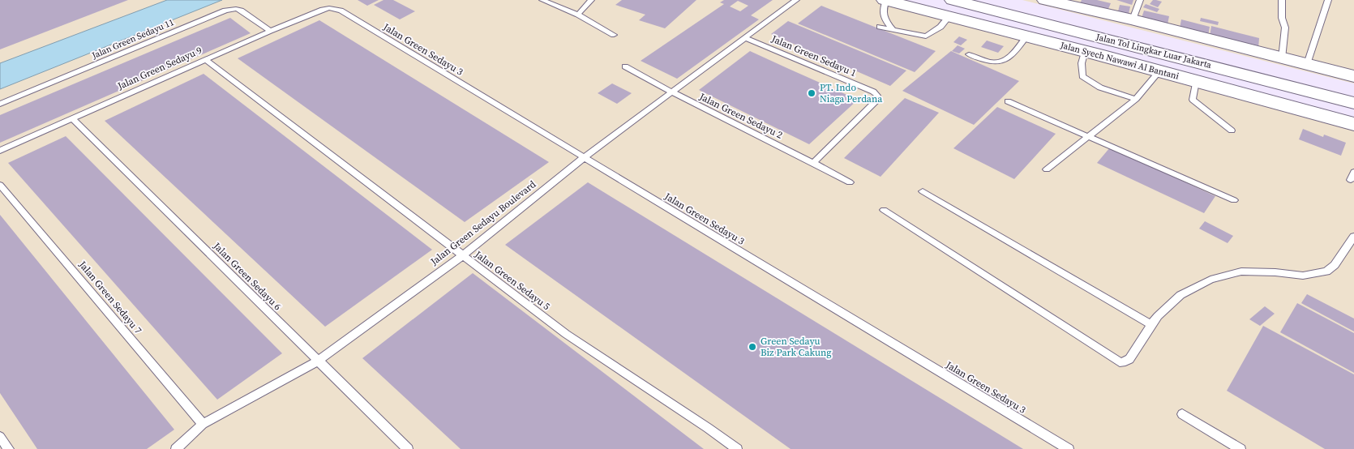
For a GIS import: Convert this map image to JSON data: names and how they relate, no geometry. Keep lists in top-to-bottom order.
{
  "streets": {
    "highway": ["Jalan Tol Lingkar Luar Jakarta", "Jalan Syech Nawawi Al Bantani"],
    "lane": [
      "Jalan Green Sedayu 11",
      "Jalan Green Sedayu 3",
      "Jalan Green Sedayu 1",
      "Jalan Green Sedayu 9",
      "Jalan Green Sedayu 2",
      "Jalan Green Sedayu Boulevard",
      "Jalan Green Sedayu 6",
      "Jalan Green Sedayu 5",
      "Jalan Green Sedayu 7"
    ]
  },
  "crossings": [
    ["Jalan Green Sedayu 11", "Jalan Green Sedayu 9"],
    ["Jalan Green Sedayu 3", "Jalan Green Sedayu 9"],
    ["Jalan Green Sedayu 3", "Jalan Green Sedayu Boulevard"],
    ["Jalan Green Sedayu 1", "Jalan Green Sedayu 2"],
    ["Jalan Green Sedayu 1", "Jalan Green Sedayu Boulevard"],
    ["Jalan Green Sedayu 9", "Jalan Green Sedayu 6"],
    ["Jalan Green Sedayu 9", "Jalan Green Sedayu 5"],
    ["Jalan Green Sedayu 2", "Jalan Green Sedayu Boulevard"],
    ["Jalan Green Sedayu Boulevard", "Jalan Green Sedayu 6"],
    ["Jalan Green Sedayu Boulevard", "Jalan Green Sedayu 5"],
    ["Jalan Green Sedayu Boulevard", "Jalan Green Sedayu 7"]
  ],
  "places": ["PT. Indo Niaga Perdana", "Green Sedayu Biz Park Cakung"]
}
